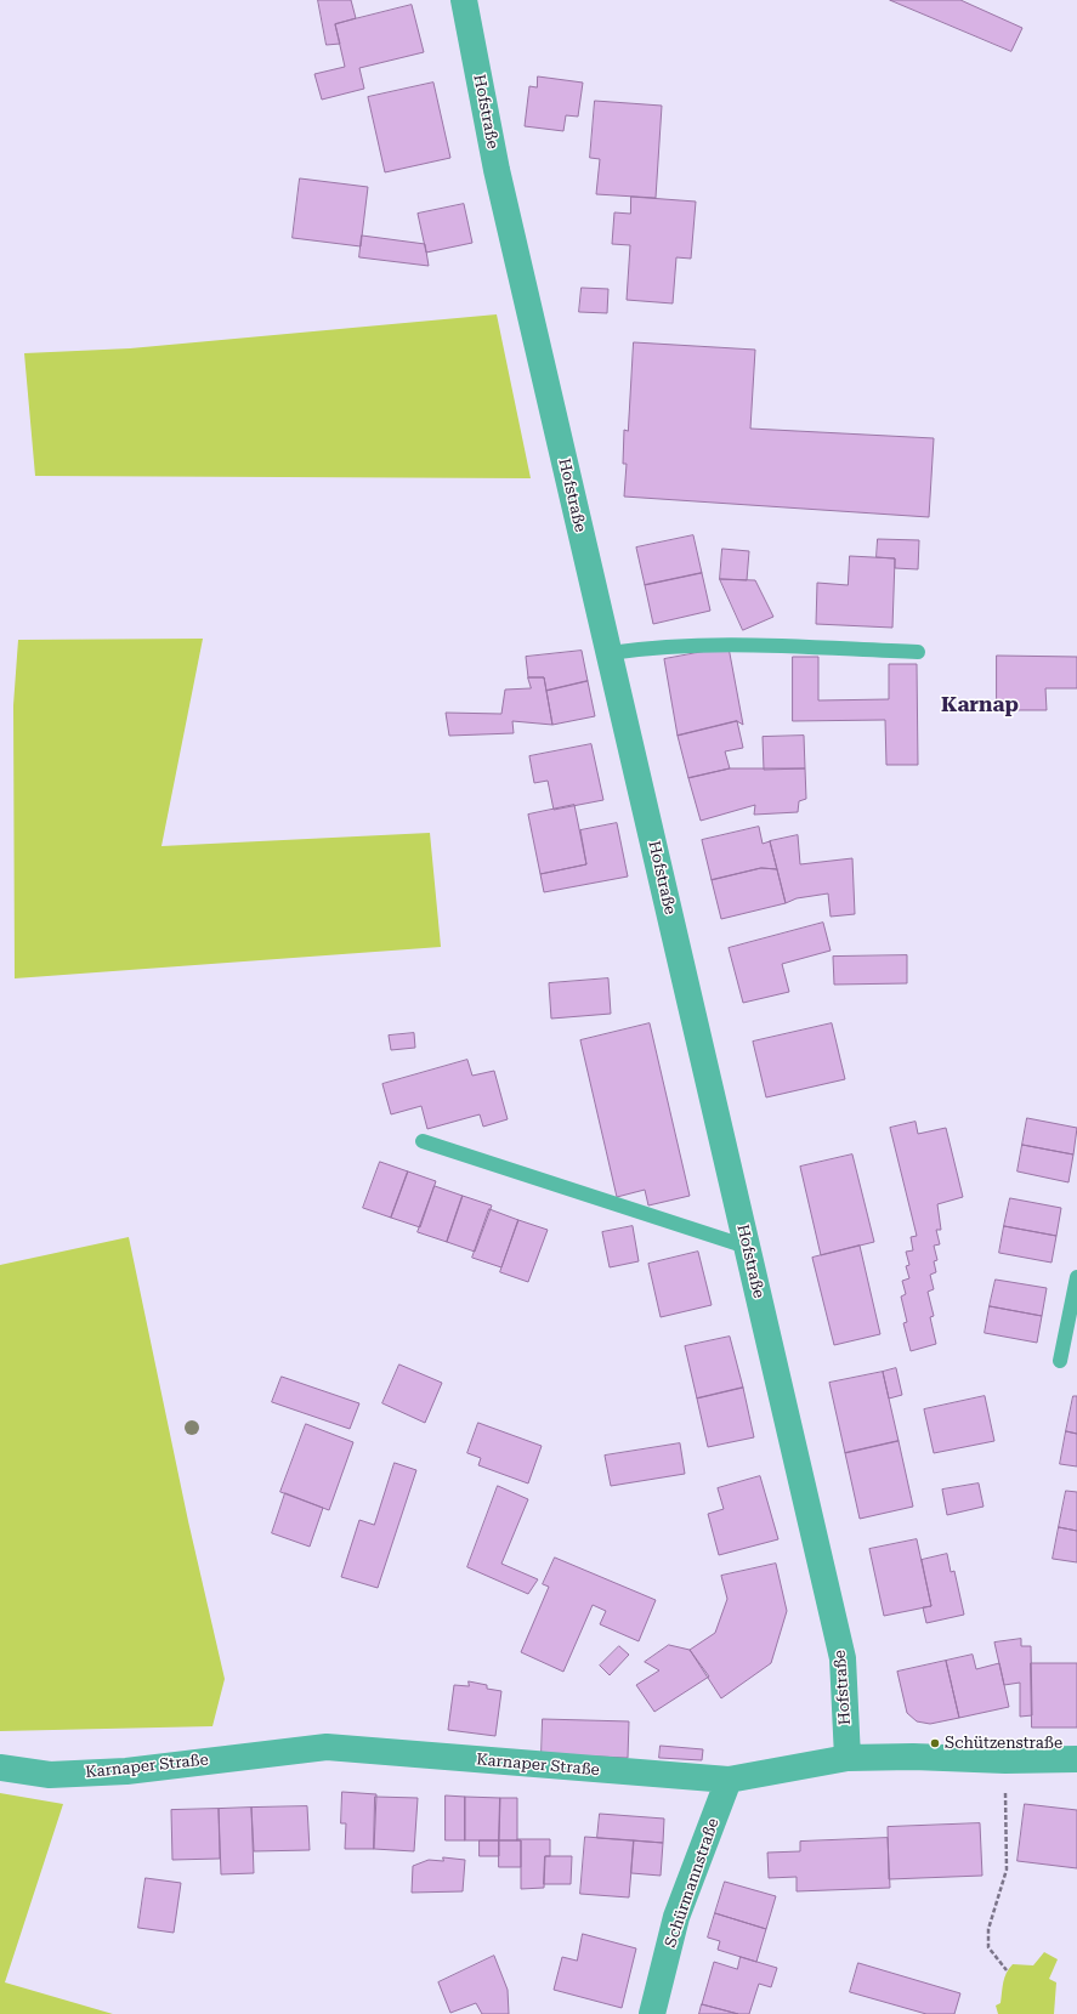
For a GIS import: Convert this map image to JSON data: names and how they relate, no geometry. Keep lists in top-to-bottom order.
{
  "streets": {
    "street": ["Hofstraße", "Karnaper Straße", "Schürmannstraße"]
  },
  "crossings": [
    ["Hofstraße", "Karnaper Straße"],
    ["Karnaper Straße", "Schürmannstraße"]
  ],
  "districts": ["Karnap"],
  "places": ["Schützenstraße"]
}
